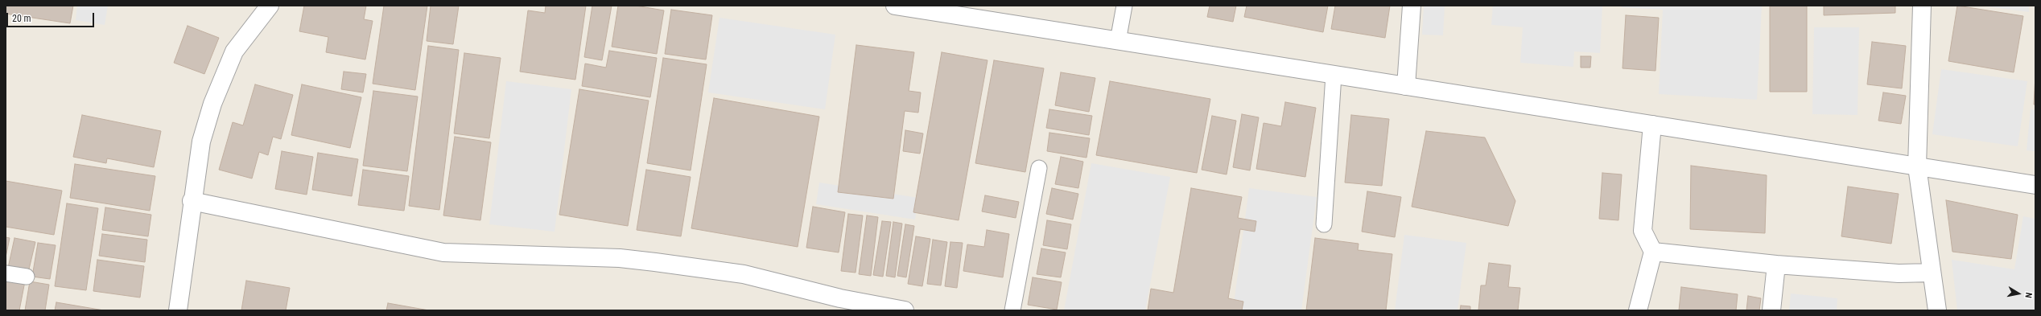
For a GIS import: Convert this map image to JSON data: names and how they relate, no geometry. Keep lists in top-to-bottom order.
{
  "scale_bar": "20 m",
  "north": "right"
}
